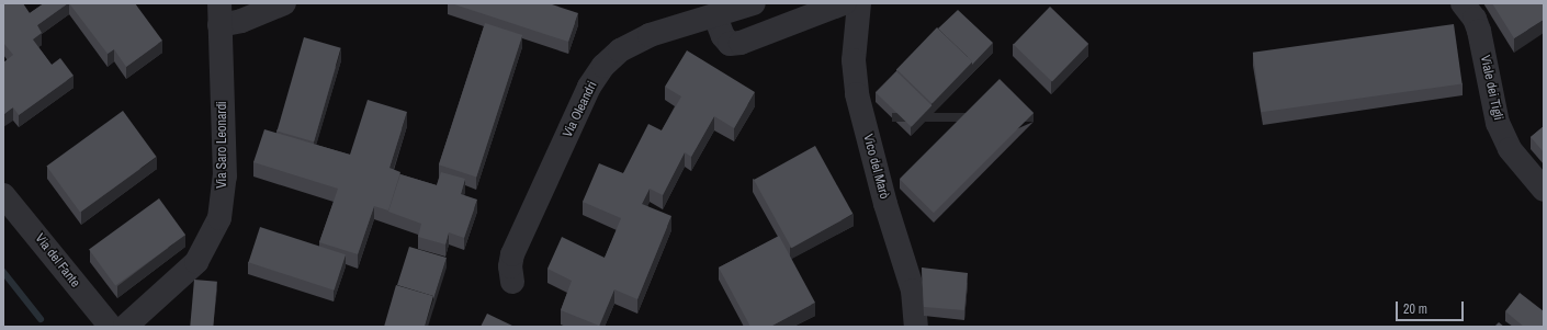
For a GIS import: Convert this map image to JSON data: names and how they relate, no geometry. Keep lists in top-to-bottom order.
{
  "streets": {
    "street": [
      "Viale dei Tigli",
      "Via Oleandri",
      "Via Saro Leonardi",
      "Vico del Marò",
      "Via del Fante"
    ]
  },
  "scale_bar": "20 m"
}
